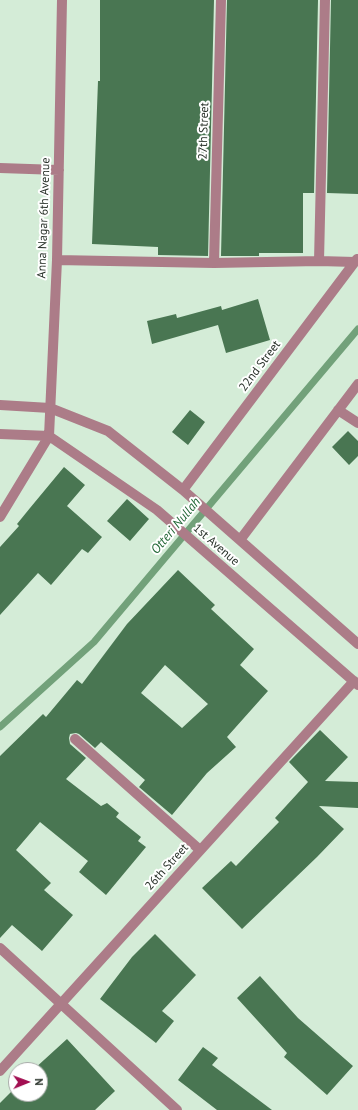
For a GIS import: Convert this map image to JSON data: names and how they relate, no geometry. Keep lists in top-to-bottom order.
{
  "streets": {
    "street": [
      "27th Street",
      "Anna Nagar 6th Avenue",
      "22nd Street",
      "1st Avenue",
      "26th Street"
    ]
  },
  "crossings": [
    ["Anna Nagar 6th Avenue", "1st Avenue"],
    ["22nd Street", "1st Avenue"],
    ["1st Avenue", "26th Street"]
  ],
  "water": ["Otteri Nullah"],
  "north": "right"
}
